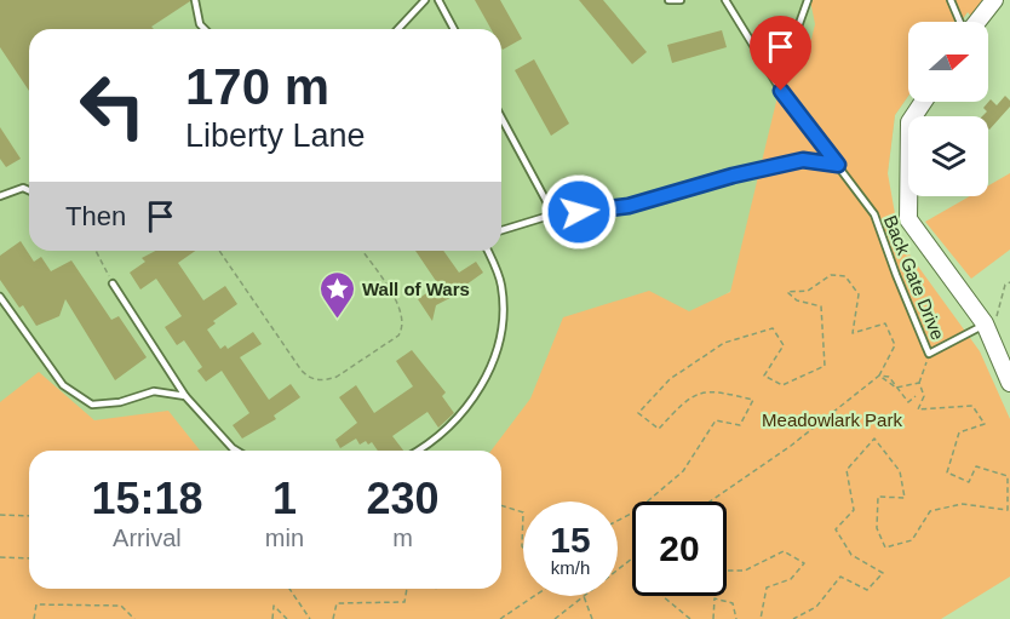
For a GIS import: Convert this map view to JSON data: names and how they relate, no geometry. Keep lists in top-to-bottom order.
{
  "streets": {
    "lane": ["Back Gate Drive"]
  },
  "parks": ["Meadowlark Park"],
  "places": {
    "place": ["Wall of Wars"]
  },
  "north": "right",
  "page": {
    "turn": ["170 m", "Liberty Lane"],
    "then": "Then",
    "eta": [
      "15:18",
      "Arrival",
      "1",
      "min",
      "230",
      "m"
    ],
    "speed": "15 km/h",
    "limit": "20"
  }
}
